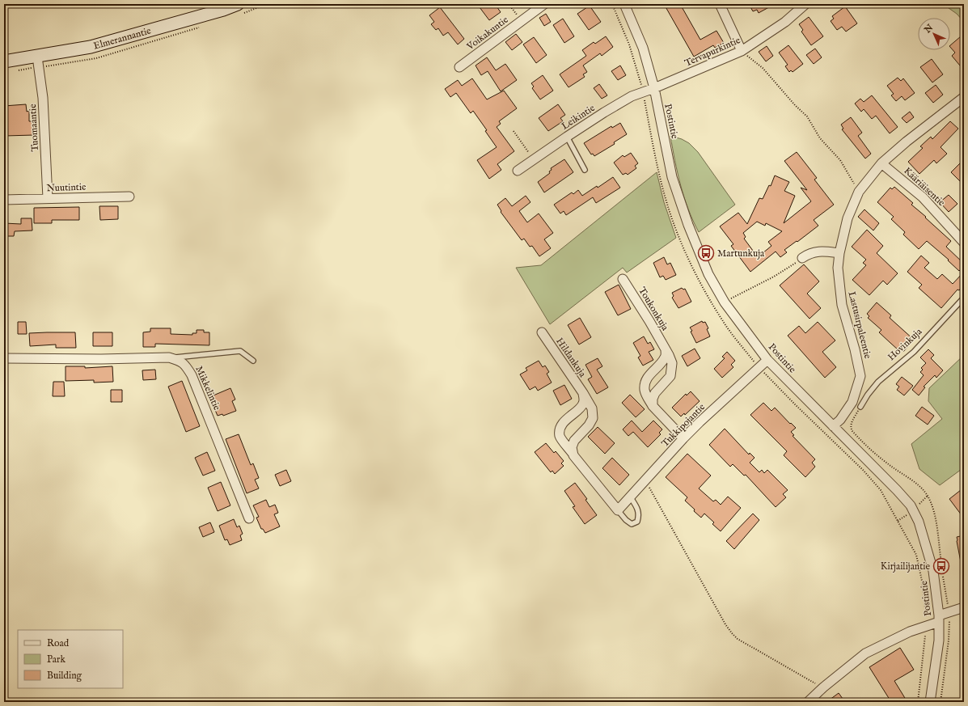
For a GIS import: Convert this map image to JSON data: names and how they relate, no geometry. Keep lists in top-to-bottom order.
{
  "streets": {
    "street": [
      "Voikakuntie",
      "Elmerannantie",
      "Tervapurkintie",
      "Leikintie",
      "Postintie",
      "Tuomaantie",
      "Kääriäisentie",
      "Nuutintie",
      "Toukonkuja",
      "Lastusirpaleentie",
      "Hildankuja",
      "Mikkelintie",
      "Tukkipojantie"
    ],
    "lane": ["Hovinkuja"]
  },
  "crossings": [
    ["Elmerannantie", "Tuomaantie"],
    ["Tervapurkintie", "Leikintie"],
    ["Tervapurkintie", "Postintie"],
    ["Leikintie", "Postintie"],
    ["Postintie", "Lastusirpaleentie"],
    ["Postintie", "Tukkipojantie"],
    ["Tuomaantie", "Nuutintie"],
    ["Kääriäisentie", "Lastusirpaleentie"]
  ],
  "places": {
    "bus stop": ["Martunkuja", "Kirjailijantie"]
  },
  "legend": ["Road", "Park", "Building"],
  "north": "top left"
}
